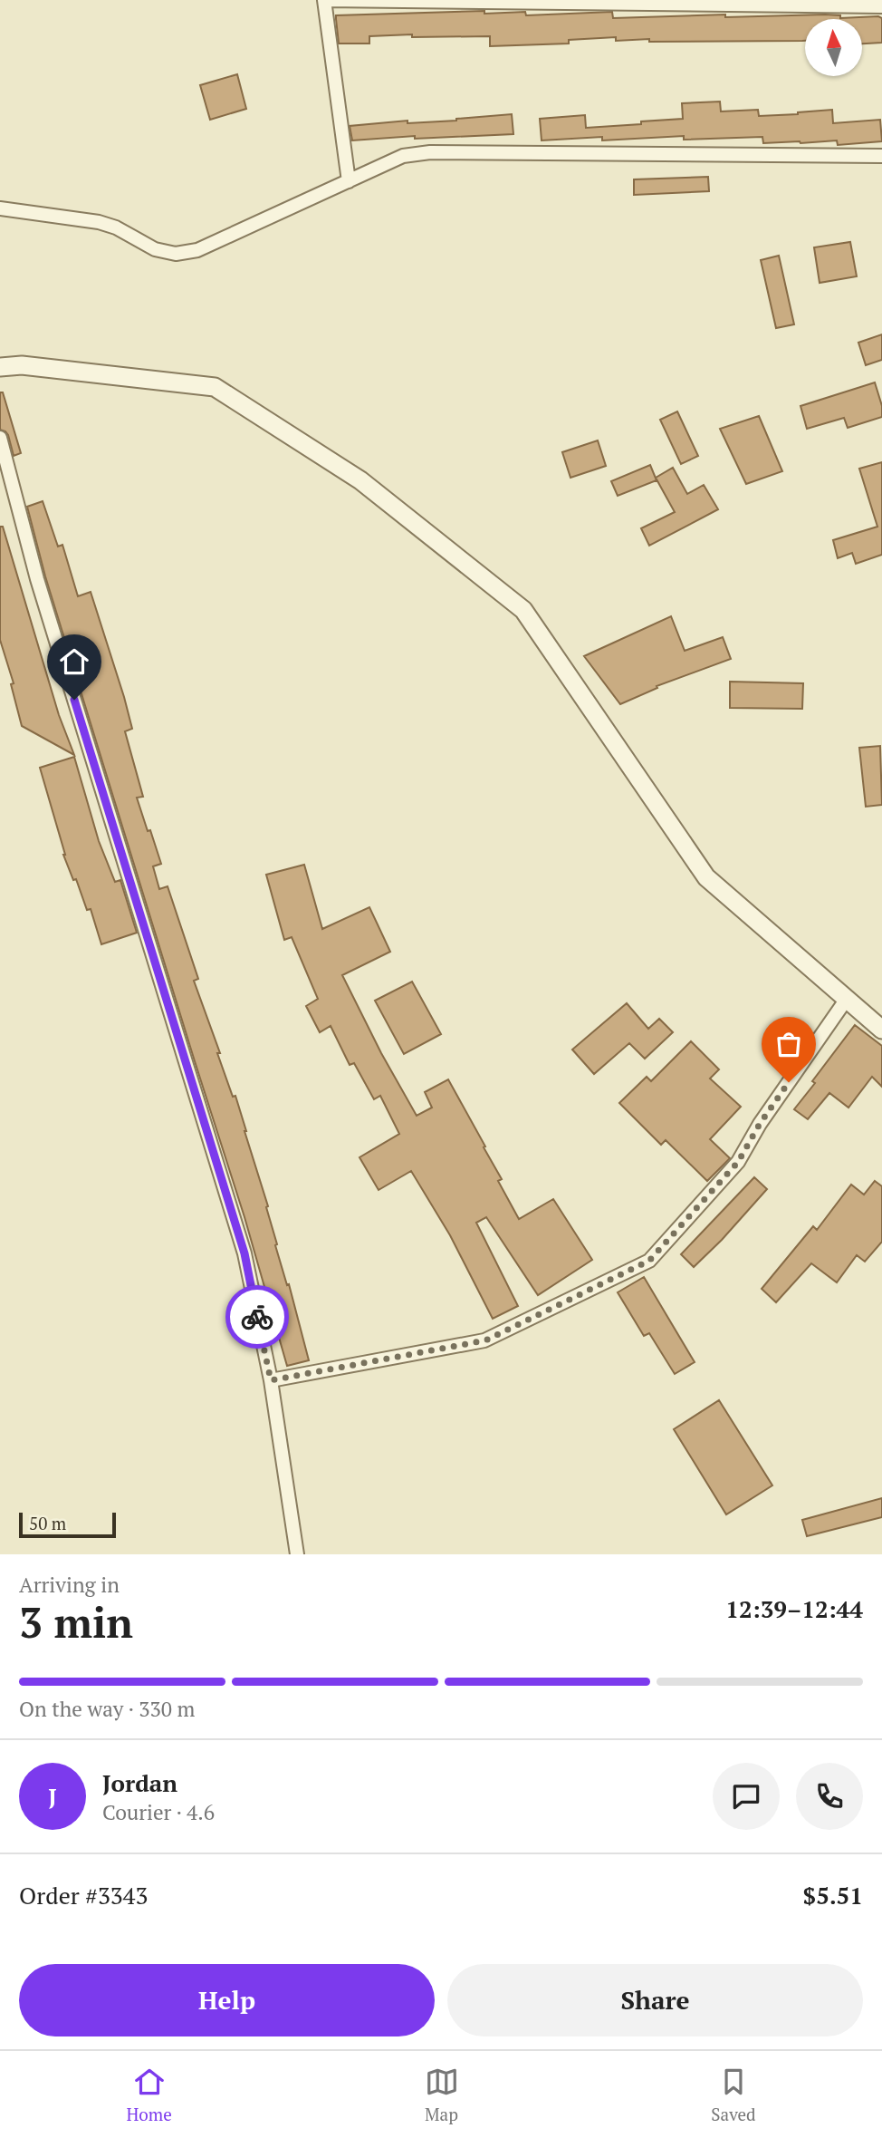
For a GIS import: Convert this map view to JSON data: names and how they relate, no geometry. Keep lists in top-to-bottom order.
{
  "scale_bar": "50 m",
  "north": "top",
  "page": {
    "scale": "50 m",
    "heading": ["3 min", "Arriving in", "12:39–12:44"],
    "panel": [
      "Jordan",
      "Courier · 4.6",
      "Order #3343",
      "$5.51"
    ],
    "bar": "On the way · 330 m",
    "round": "J",
    "buttons": ["Help", "Share"],
    "tabs": ["Home", "Map", "Saved"]
  }
}
